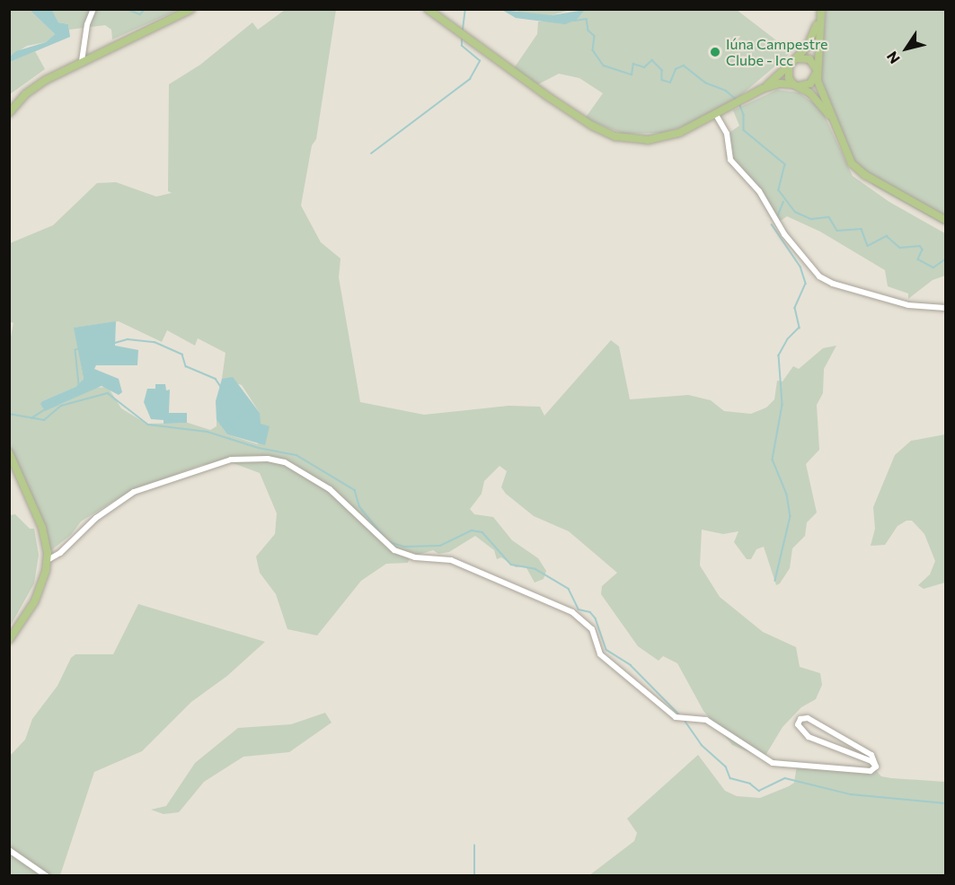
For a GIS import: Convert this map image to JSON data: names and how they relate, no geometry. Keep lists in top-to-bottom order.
{
  "places": ["Iúna Campestre Clube - Icc"],
  "north": "bottom left"
}
